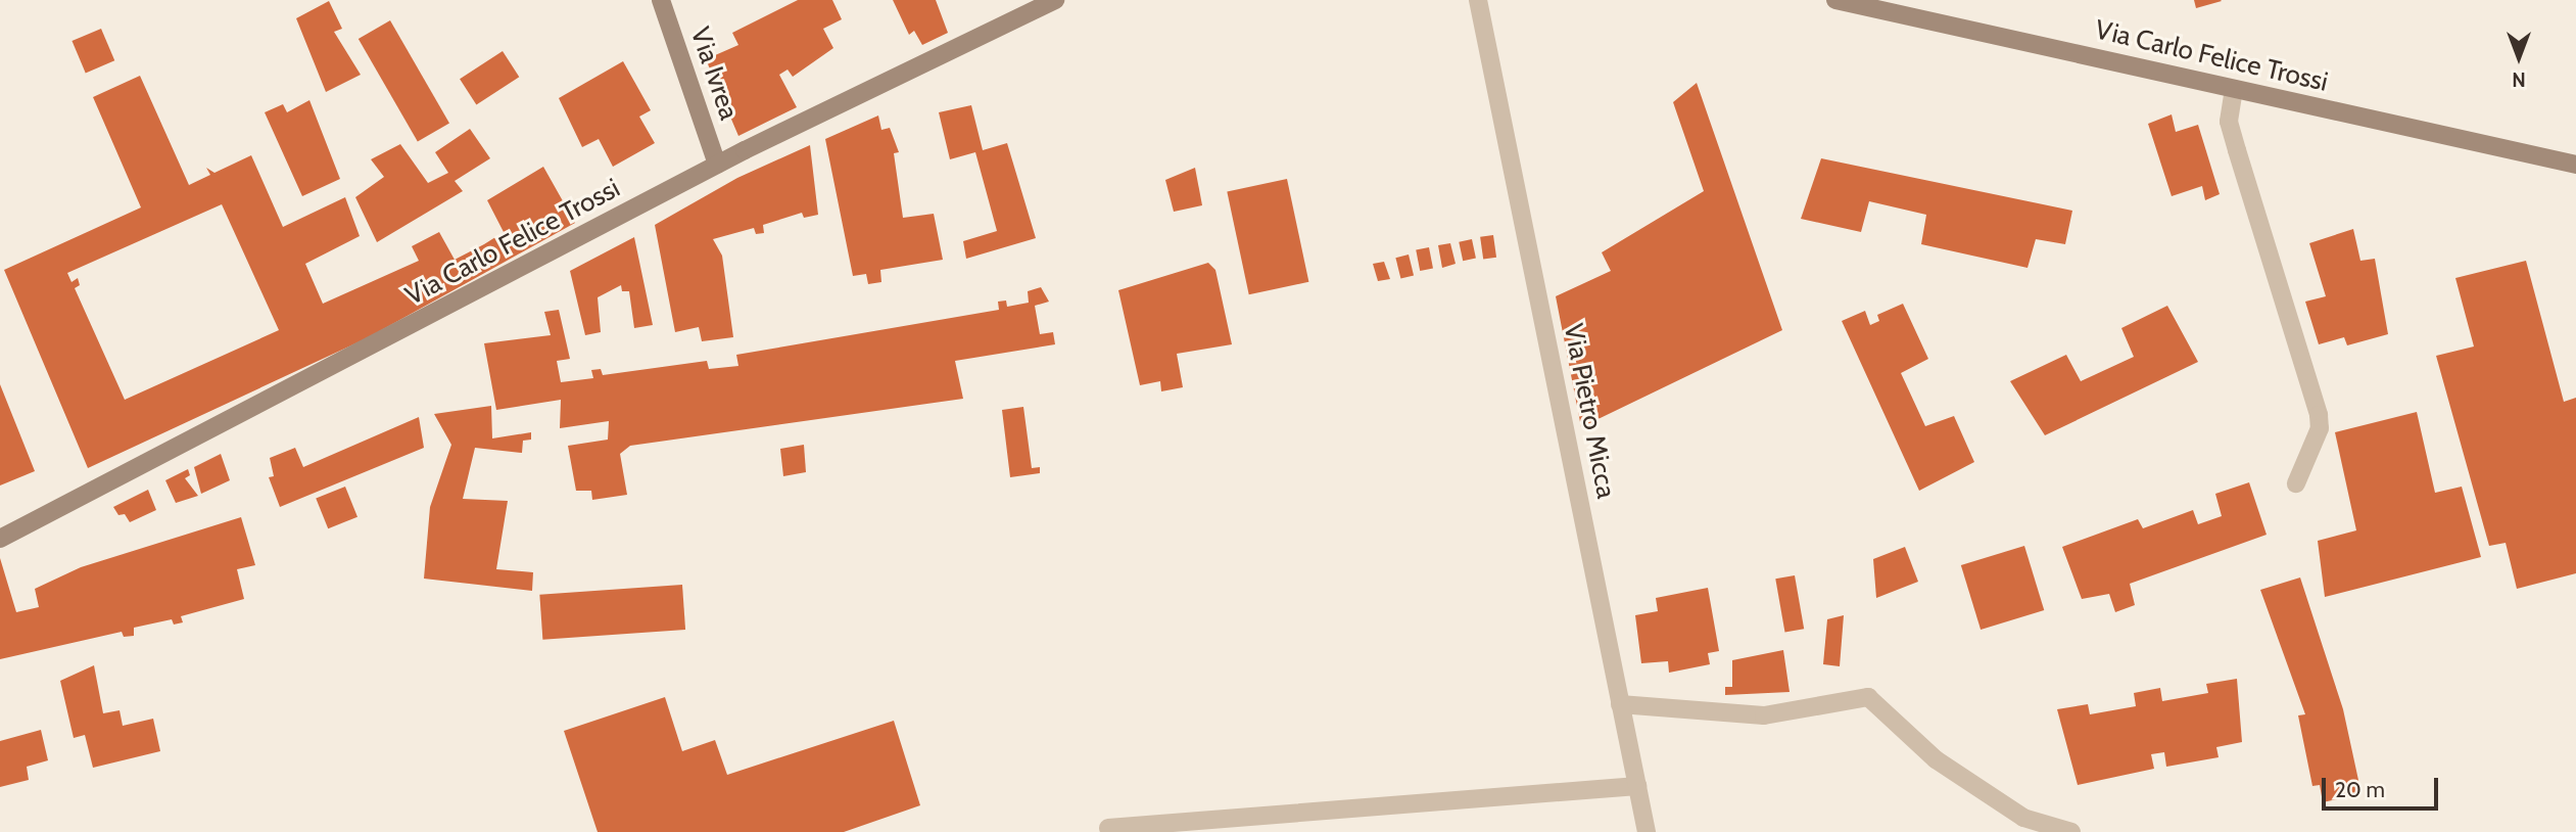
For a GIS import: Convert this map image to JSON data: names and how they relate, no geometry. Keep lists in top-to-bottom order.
{
  "streets": {
    "street": ["Via Carlo Felice Trossi", "Via Ivrea", "Via Pietro Micca"]
  },
  "crossings": [
    ["Via Carlo Felice Trossi", "Via Ivrea"]
  ],
  "scale_bar": "20 m",
  "north": "bottom"
}
